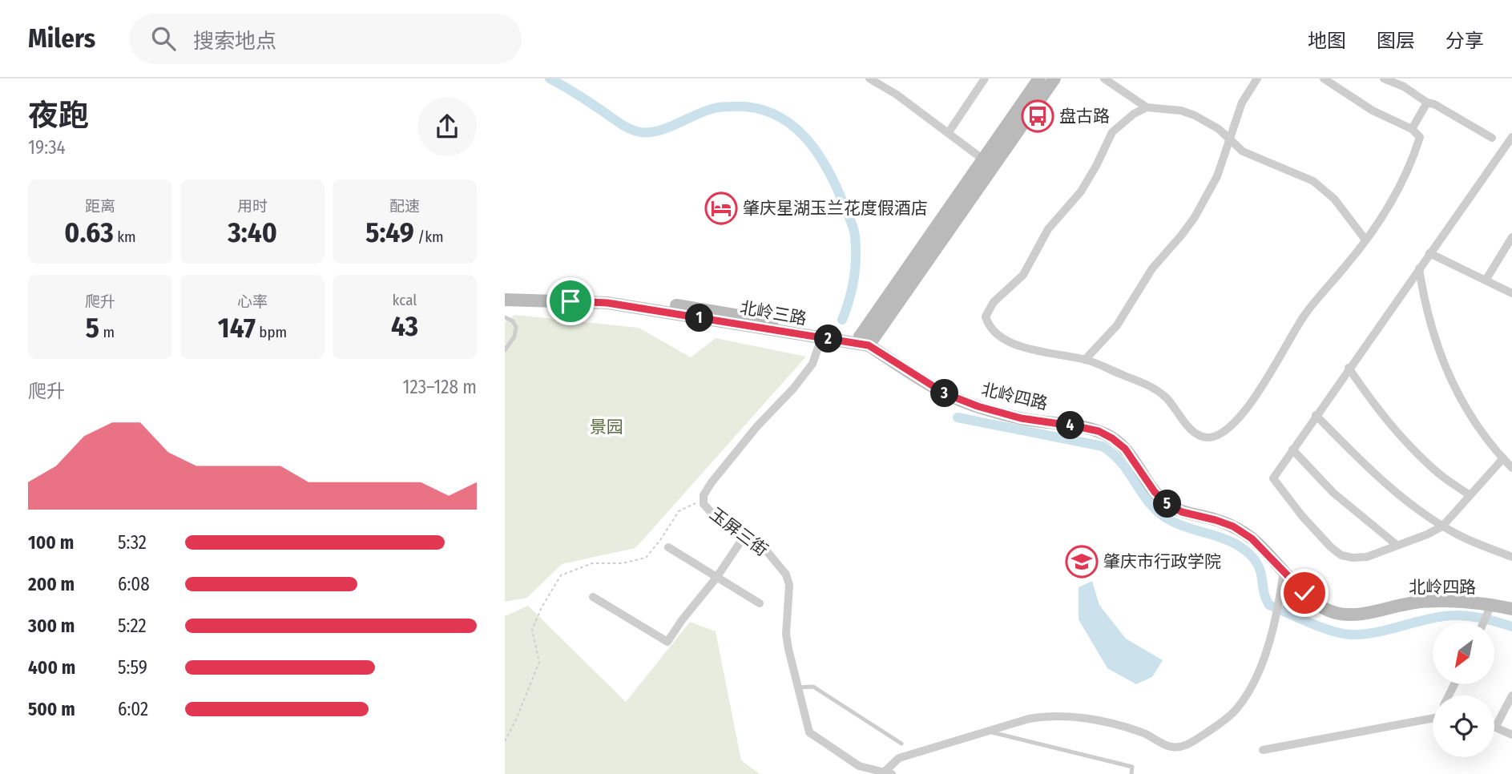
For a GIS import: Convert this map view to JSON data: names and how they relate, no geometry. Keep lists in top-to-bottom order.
{
  "streets": {
    "street": ["北岭三路", "北岭四路", "玉屏三街"]
  },
  "crossings": [
    ["北岭三路", "北岭四路"],
    ["北岭三路", "玉屏三街"]
  ],
  "parks": ["景园"],
  "places": {
    "bus stop": ["盘古路"],
    "hotel": ["肇庆星湖玉兰花度假酒店"],
    "school or university": ["肇庆市行政学院"]
  },
  "north": "bottom left",
  "page": {
    "header": "Milers",
    "search": "搜索地点",
    "nav": ["地图", "图层", "分享"],
    "heading": ["夜跑", "19:34"],
    "stats": [
      ["距离", "0.63 km"],
      ["用时", "3:40"],
      ["配速", "5:49 /km"],
      ["爬升", "5 m"],
      ["心率", "147 bpm"],
      ["kcal", "43"]
    ],
    "pins": [
      "1",
      "2",
      "3",
      "4",
      "5"
    ],
    "chart": ["爬升", "123–128 m"],
    "list": [
      {
        "name": "100 m",
        "note": "5:32"
      },
      {
        "name": "200 m",
        "note": "6:08"
      },
      {
        "name": "300 m",
        "note": "5:22"
      },
      {
        "name": "400 m",
        "note": "5:59"
      },
      {
        "name": "500 m",
        "note": "6:02"
      }
    ]
  }
}
